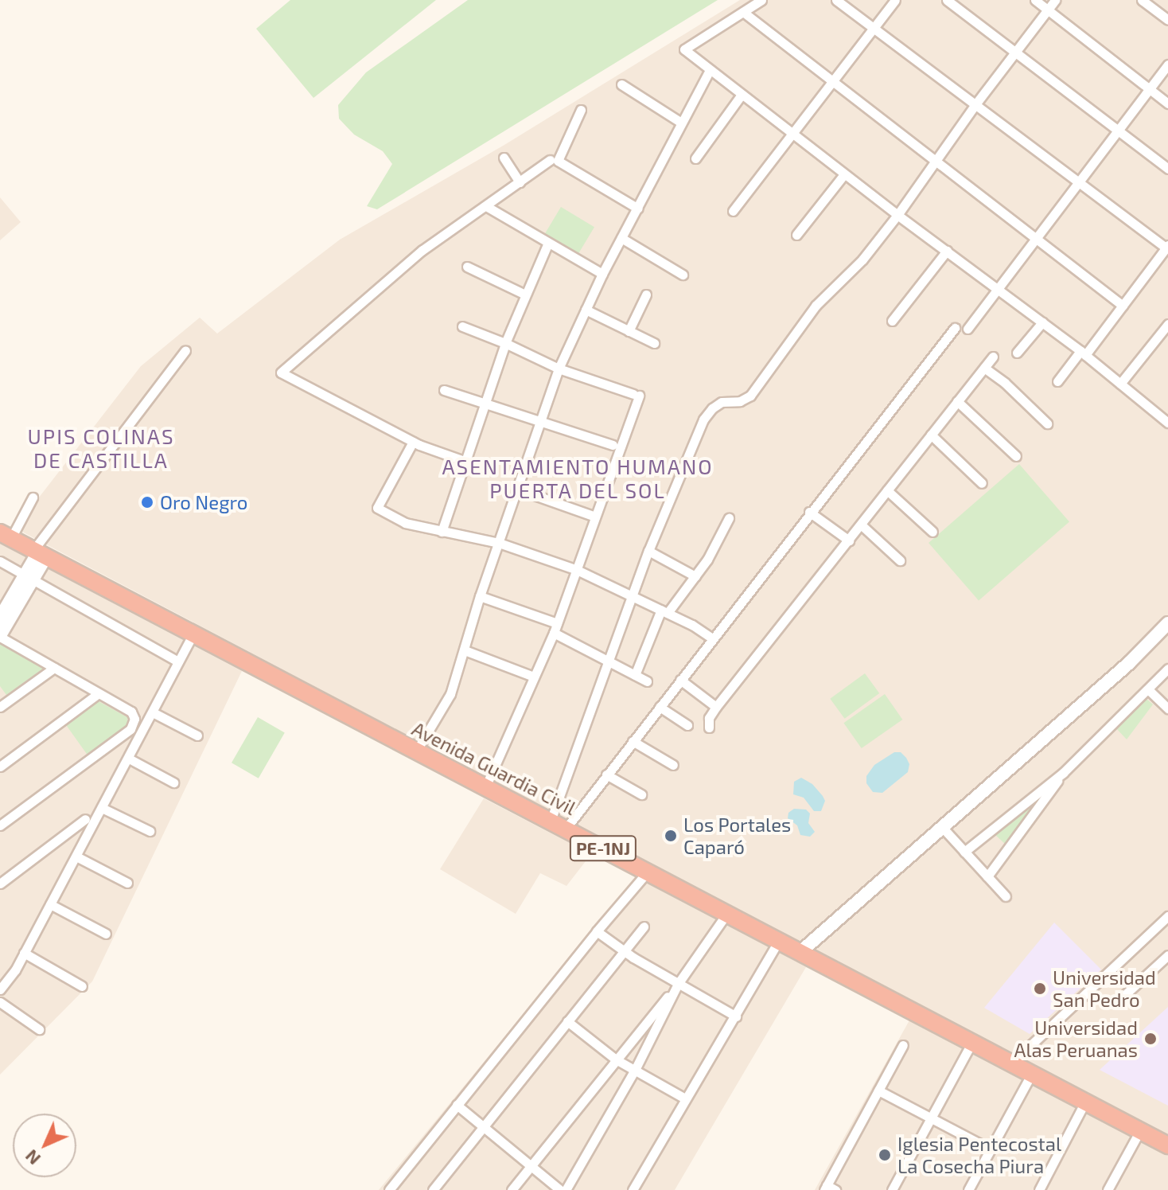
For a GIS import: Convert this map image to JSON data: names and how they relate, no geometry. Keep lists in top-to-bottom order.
{
  "streets": {
    "highway": ["Avenida Guardia Civil", "PE-1NJ"]
  },
  "crossings": [
    ["Avenida Guardia Civil", "PE-1NJ"]
  ],
  "districts": ["UPIS COLINAS DE CASTILLA", "ASENTAMIENTO HUMANO PUERTA DEL SOL"],
  "places": [
    "Oro Negro",
    "Los Portales Caparó",
    "Universidad San Pedro",
    "Universidad Alas Peruanas",
    "Iglesia Pentecostal La Cosecha Piura"
  ],
  "north": "bottom left"
}
